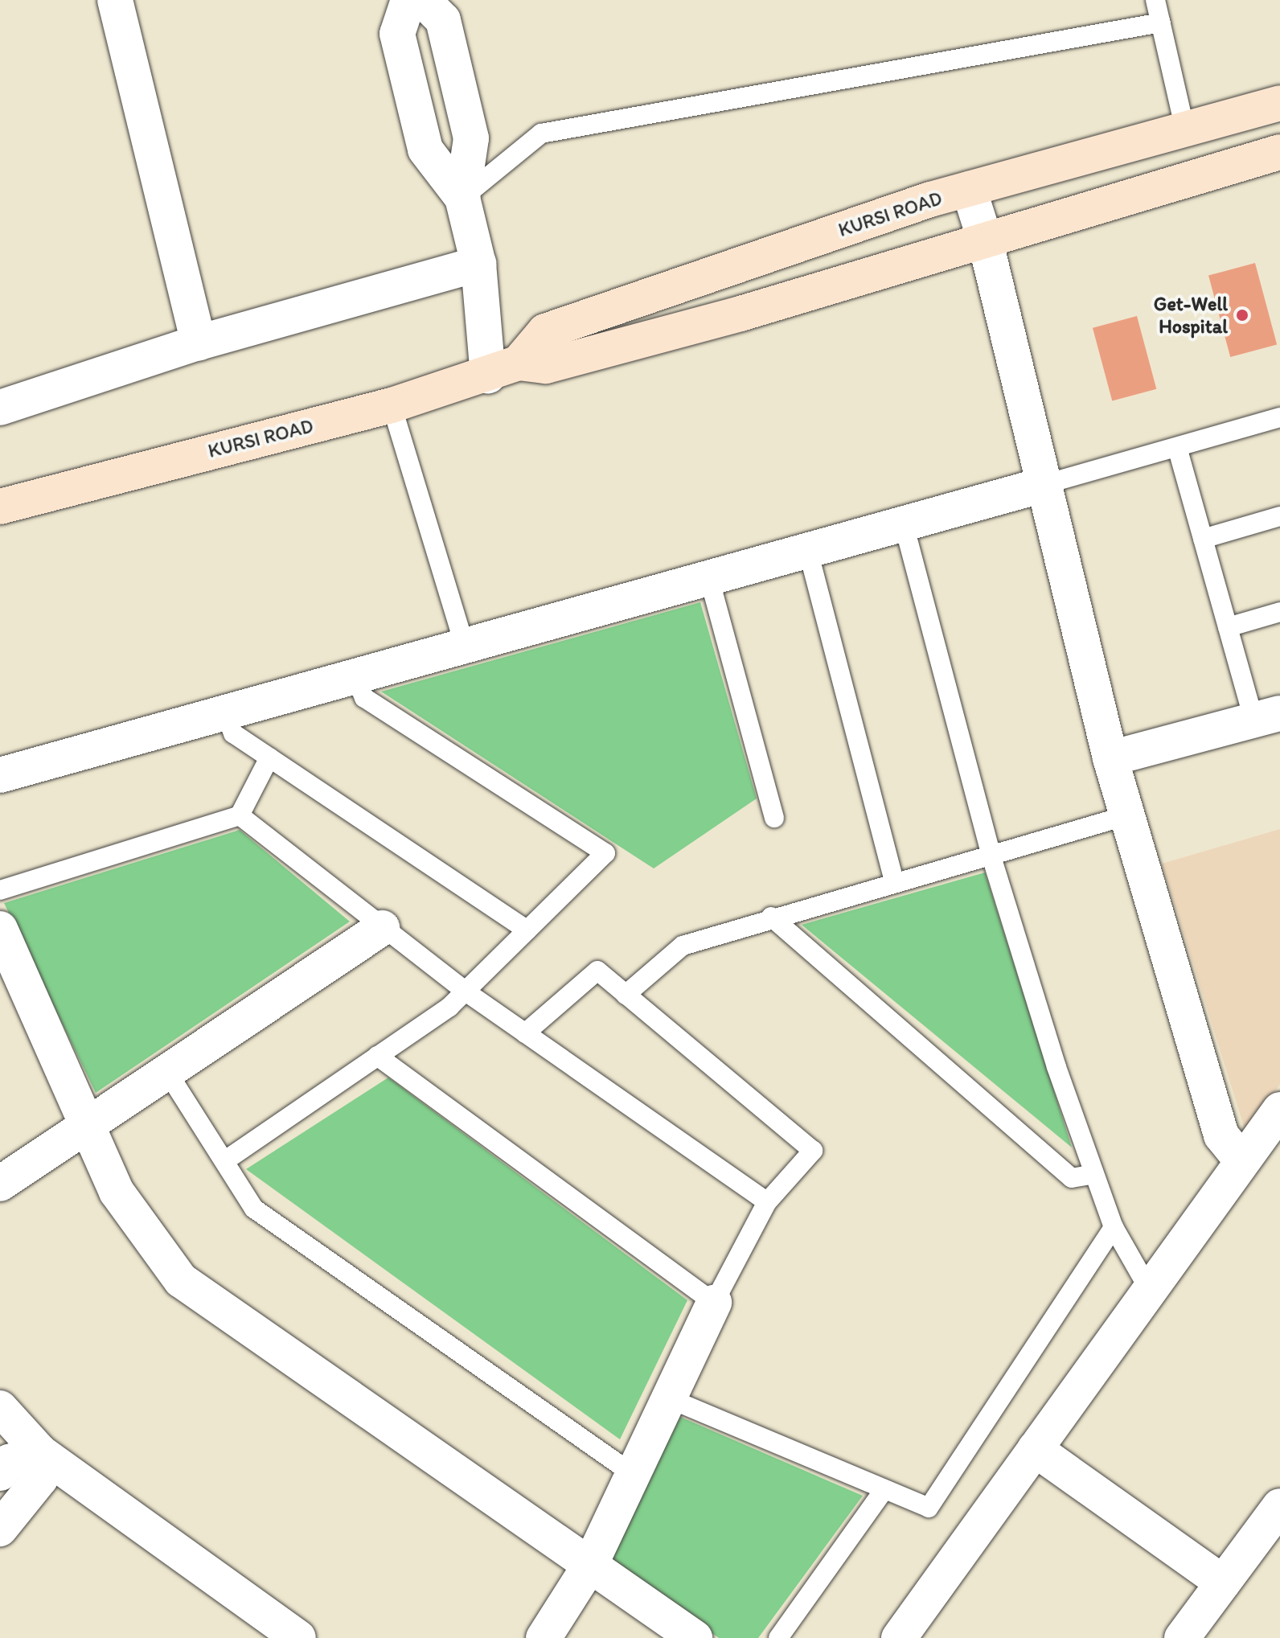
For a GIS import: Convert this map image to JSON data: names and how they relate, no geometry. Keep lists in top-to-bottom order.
{
  "streets": {
    "main road": ["KURSI ROAD"]
  },
  "places": ["Get-Well Hospital"]
}
